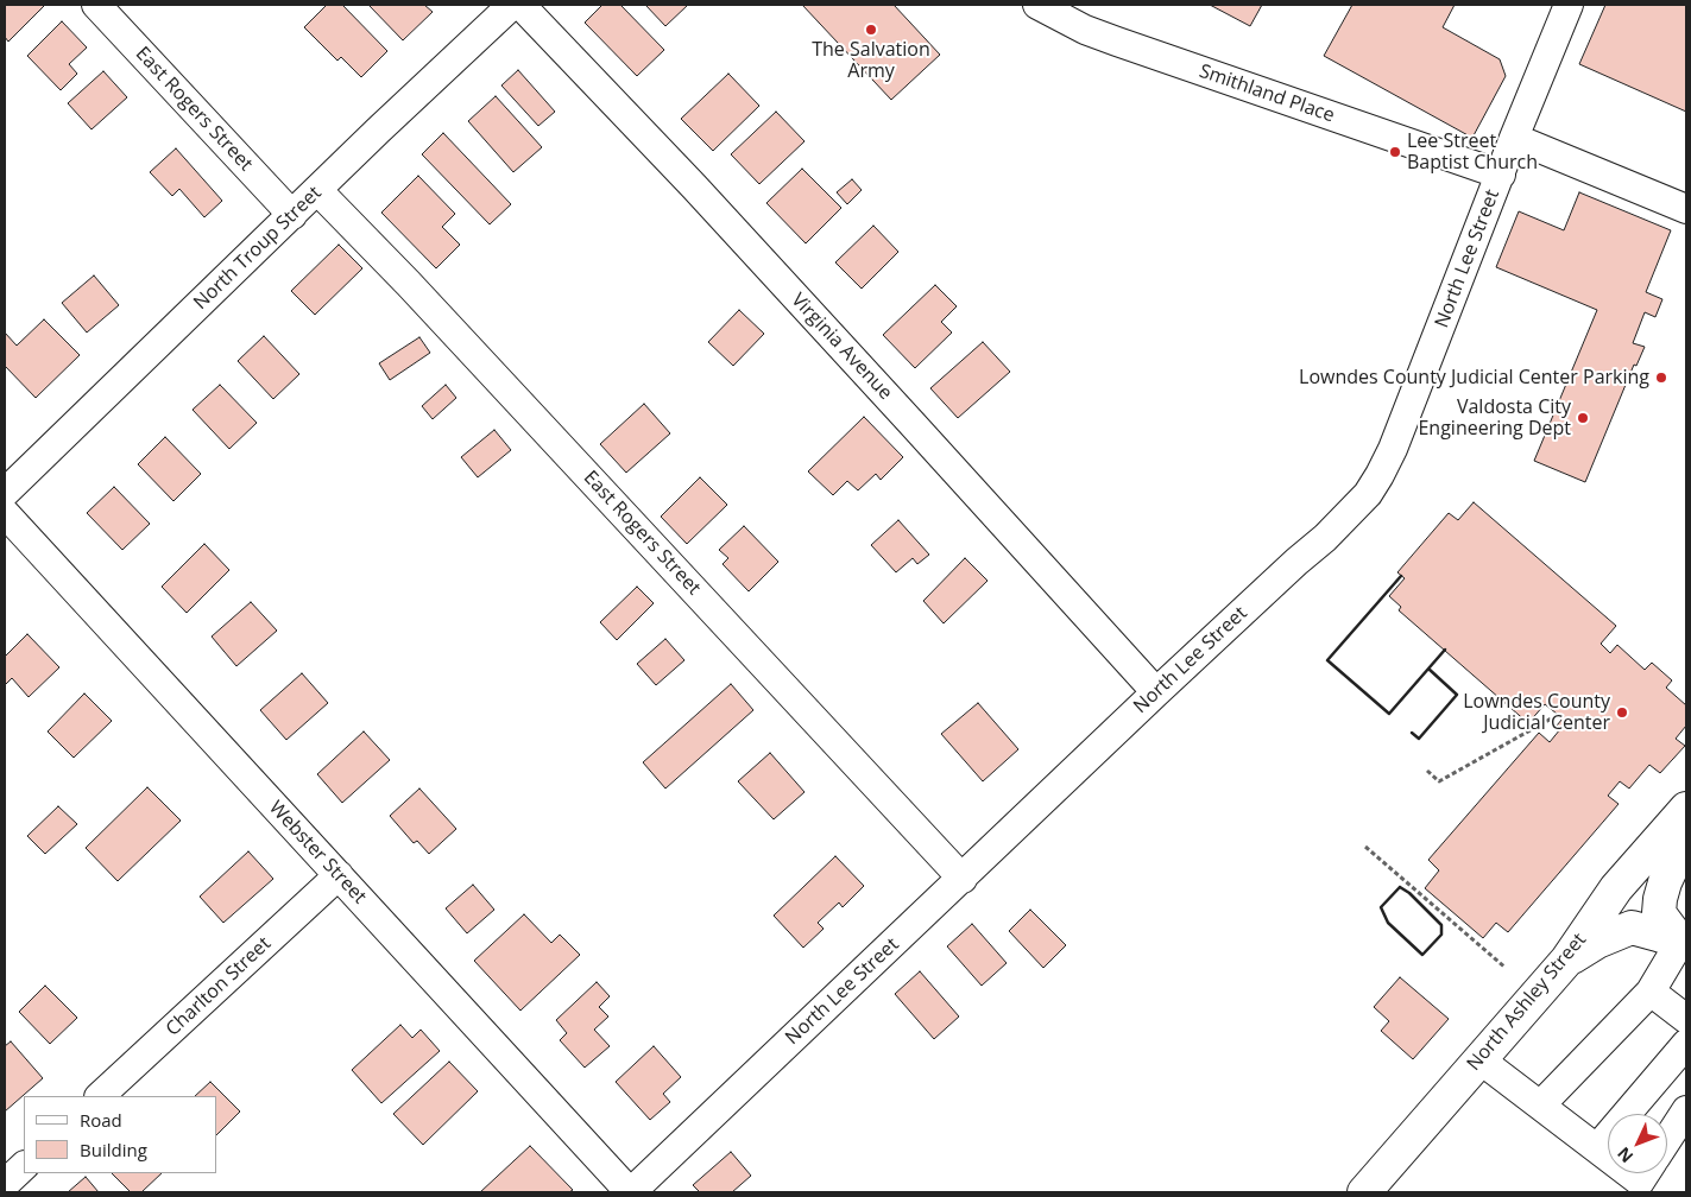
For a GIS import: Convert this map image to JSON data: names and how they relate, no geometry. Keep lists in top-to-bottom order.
{
  "streets": {
    "main road": ["North Ashley Street"],
    "street": [
      "Smithland Place",
      "East Rogers Street",
      "North Troup Street",
      "North Lee Street",
      "Virginia Avenue",
      "Webster Street",
      "Charlton Street"
    ]
  },
  "crossings": [
    ["Smithland Place", "North Lee Street"],
    ["East Rogers Street", "North Troup Street"],
    ["East Rogers Street", "North Lee Street"],
    ["North Lee Street", "Virginia Avenue"],
    ["North Lee Street", "Webster Street"],
    ["Webster Street", "Charlton Street"]
  ],
  "places": [
    "The Salvation Army",
    "Lee Street Baptist Church",
    "Lowndes County Judicial Center Parking",
    "Valdosta City Engineering Dept",
    "Lowndes County Judicial Center"
  ],
  "legend": ["Road", "Building"],
  "north": "bottom left"
}
